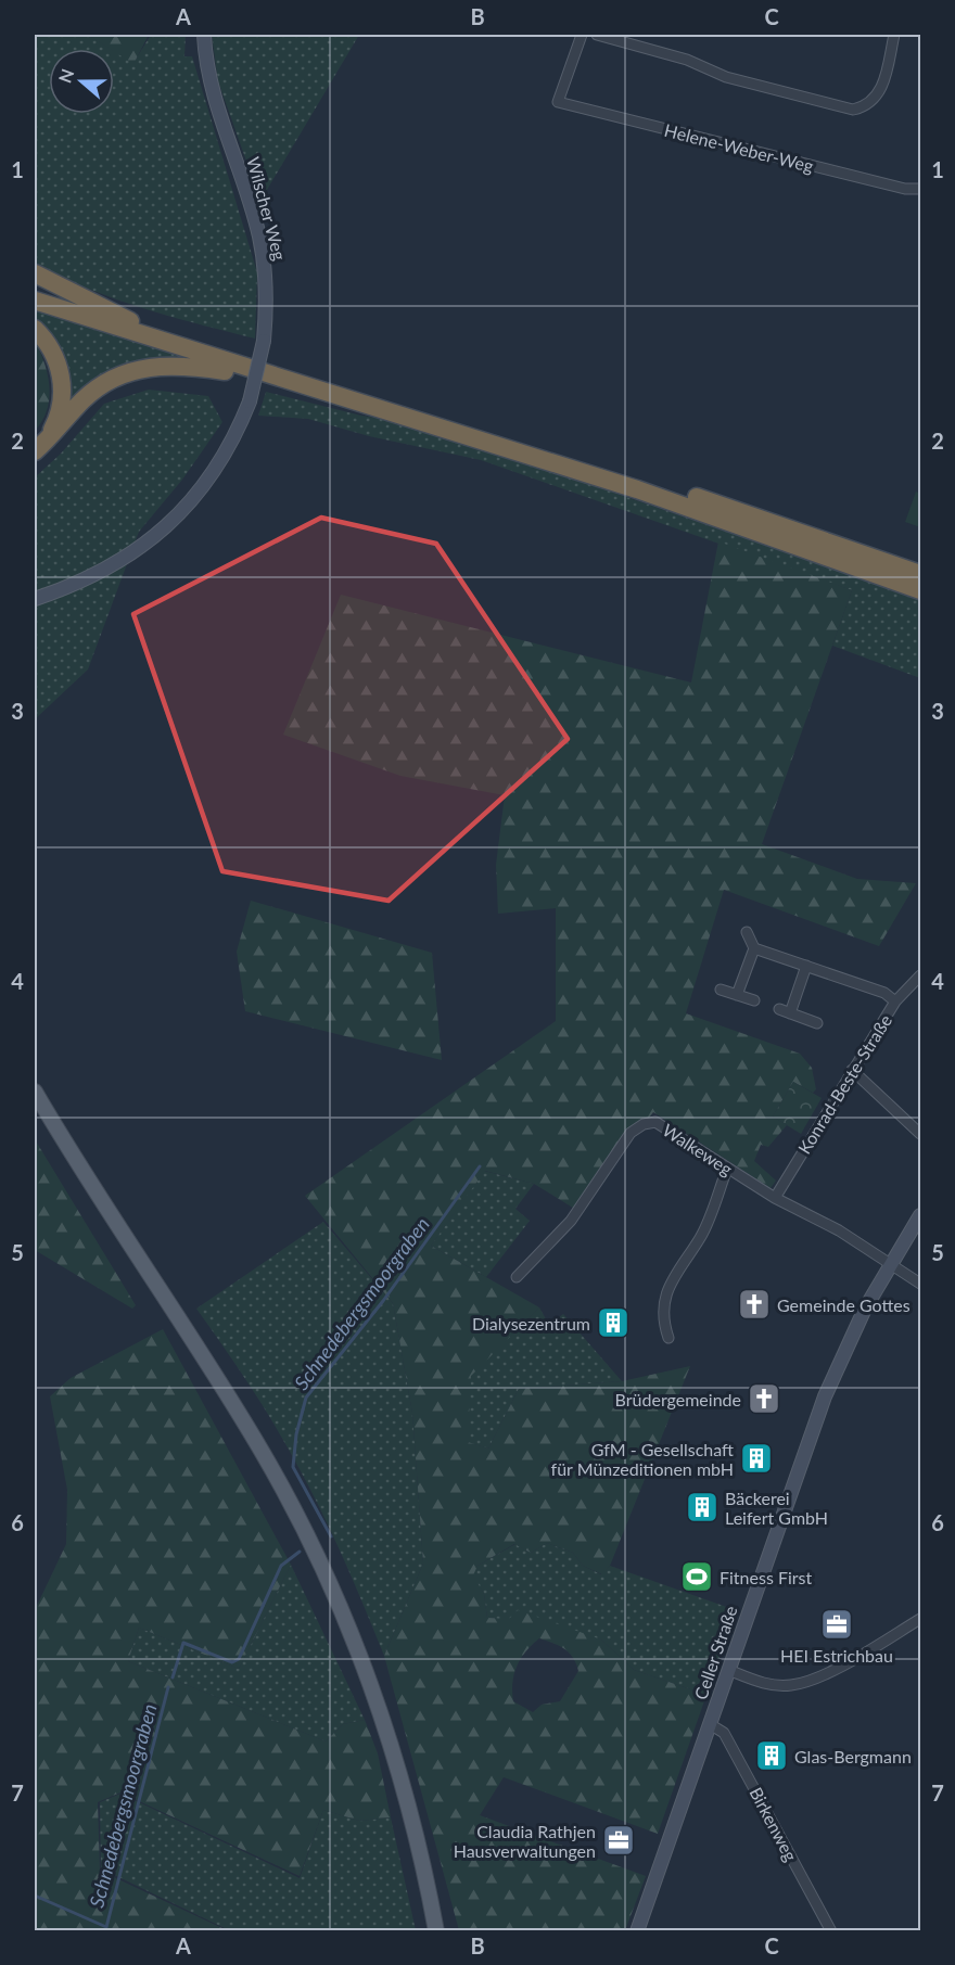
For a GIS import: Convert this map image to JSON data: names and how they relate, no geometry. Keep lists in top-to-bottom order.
{
  "streets": {
    "street": [
      "Helene-Weber-Weg",
      "Wilscher Weg",
      "Konrad-Beste-Straße",
      "Walkeweg",
      "Celler Straße",
      "Birkenweg"
    ]
  },
  "crossings": [
    ["Konrad-Beste-Straße", "Walkeweg"],
    ["Walkeweg", "Celler Straße"],
    ["Celler Straße", "Birkenweg"]
  ],
  "water": ["Schnedebergsmoorgraben"],
  "places": {
    "church": ["Gemeinde Gottes", "Brüdergemeinde"],
    "building": [
      "Dialysezentrum",
      "GfM - Gesellschaft für Münzeditionen mbH",
      "Bäckerei Leifert GmbH",
      "Glas-Bergmann"
    ],
    "sports": ["Fitness First"],
    "office": ["HEI Estrichbau", "Claudia Rathjen Hausverwaltungen"]
  },
  "north": "left",
  "grid": {
    "columns": ["A", "B", "C"],
    "rows": [
      "1",
      "2",
      "3",
      "4",
      "5",
      "6",
      "7"
    ]
  }
}
